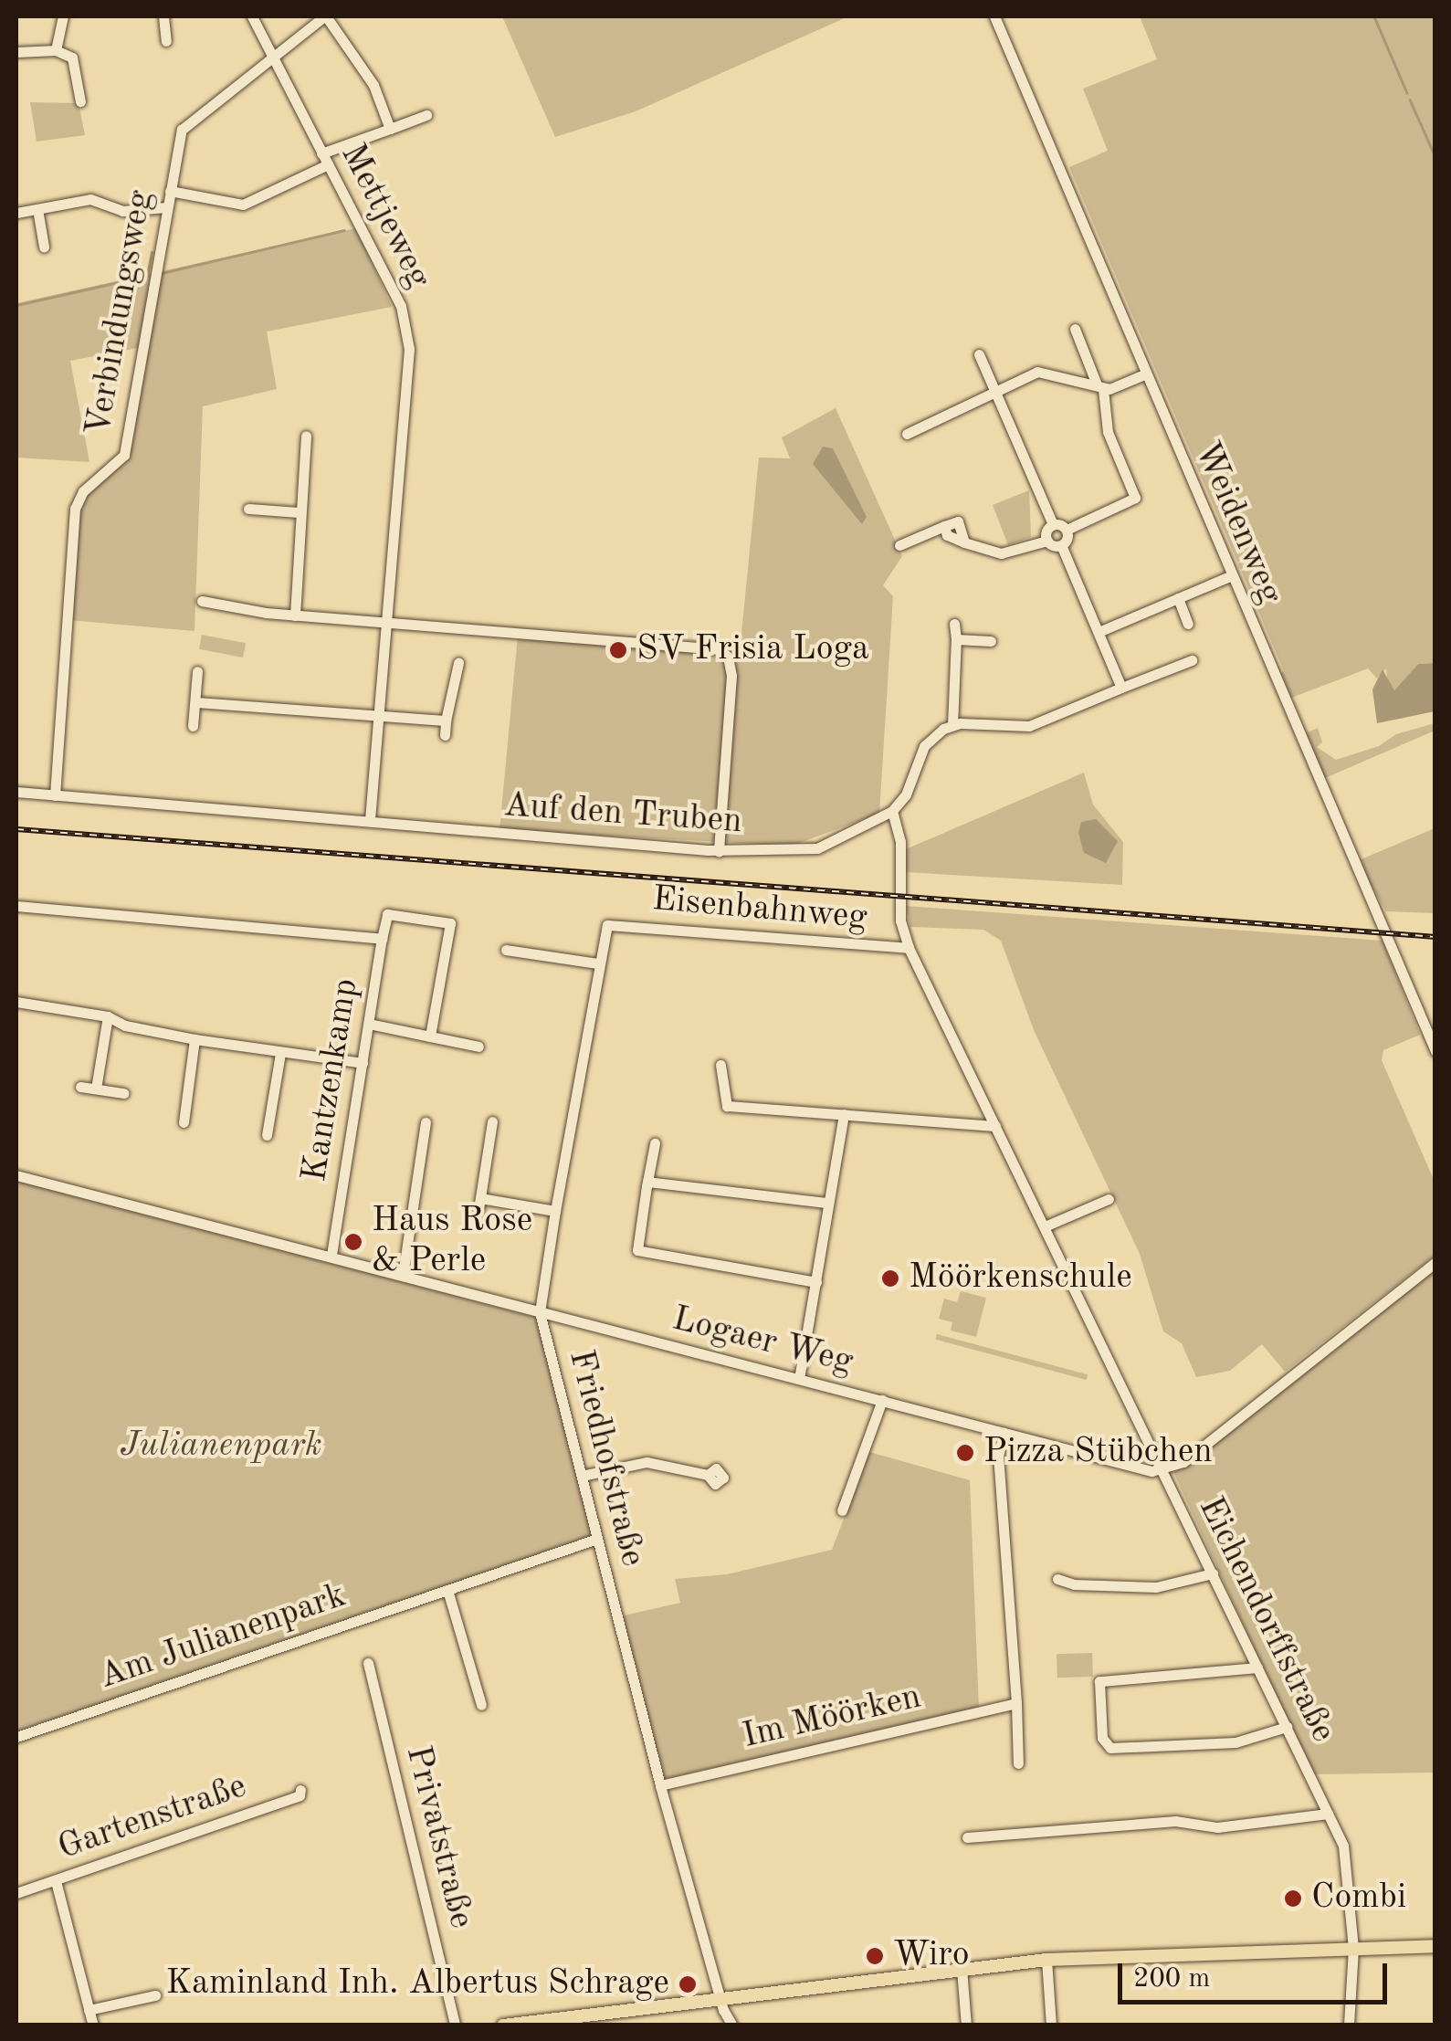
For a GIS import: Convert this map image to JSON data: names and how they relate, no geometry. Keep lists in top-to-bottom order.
{
  "streets": {
    "street": [
      "Mettjeweg",
      "Verbindungsweg",
      "Weidenweg",
      "Auf den Truben",
      "Eisenbahnweg",
      "Kantzenkamp",
      "Logaer Weg",
      "Friedhofstraße",
      "Eichendorffstraße",
      "Am Julianenpark",
      "Im Möörken",
      "Gartenstraße",
      "Privatstraße"
    ]
  },
  "crossings": [
    ["Mettjeweg", "Verbindungsweg"],
    ["Mettjeweg", "Auf den Truben"],
    ["Verbindungsweg", "Auf den Truben"],
    ["Auf den Truben", "Eichendorffstraße"],
    ["Eisenbahnweg", "Friedhofstraße"],
    ["Eisenbahnweg", "Eichendorffstraße"],
    ["Kantzenkamp", "Logaer Weg"],
    ["Logaer Weg", "Friedhofstraße"],
    ["Logaer Weg", "Eichendorffstraße"],
    ["Friedhofstraße", "Am Julianenpark"],
    ["Friedhofstraße", "Im Möörken"]
  ],
  "parks": ["Julianenpark"],
  "places": [
    "SV Frisia Loga",
    "Haus Rose & Perle",
    "Möörkenschule",
    "Pizza Stübchen",
    "Combi",
    "Wiro",
    "Kaminland Inh. Albertus Schrage"
  ],
  "scale_bar": "200 m"
}
